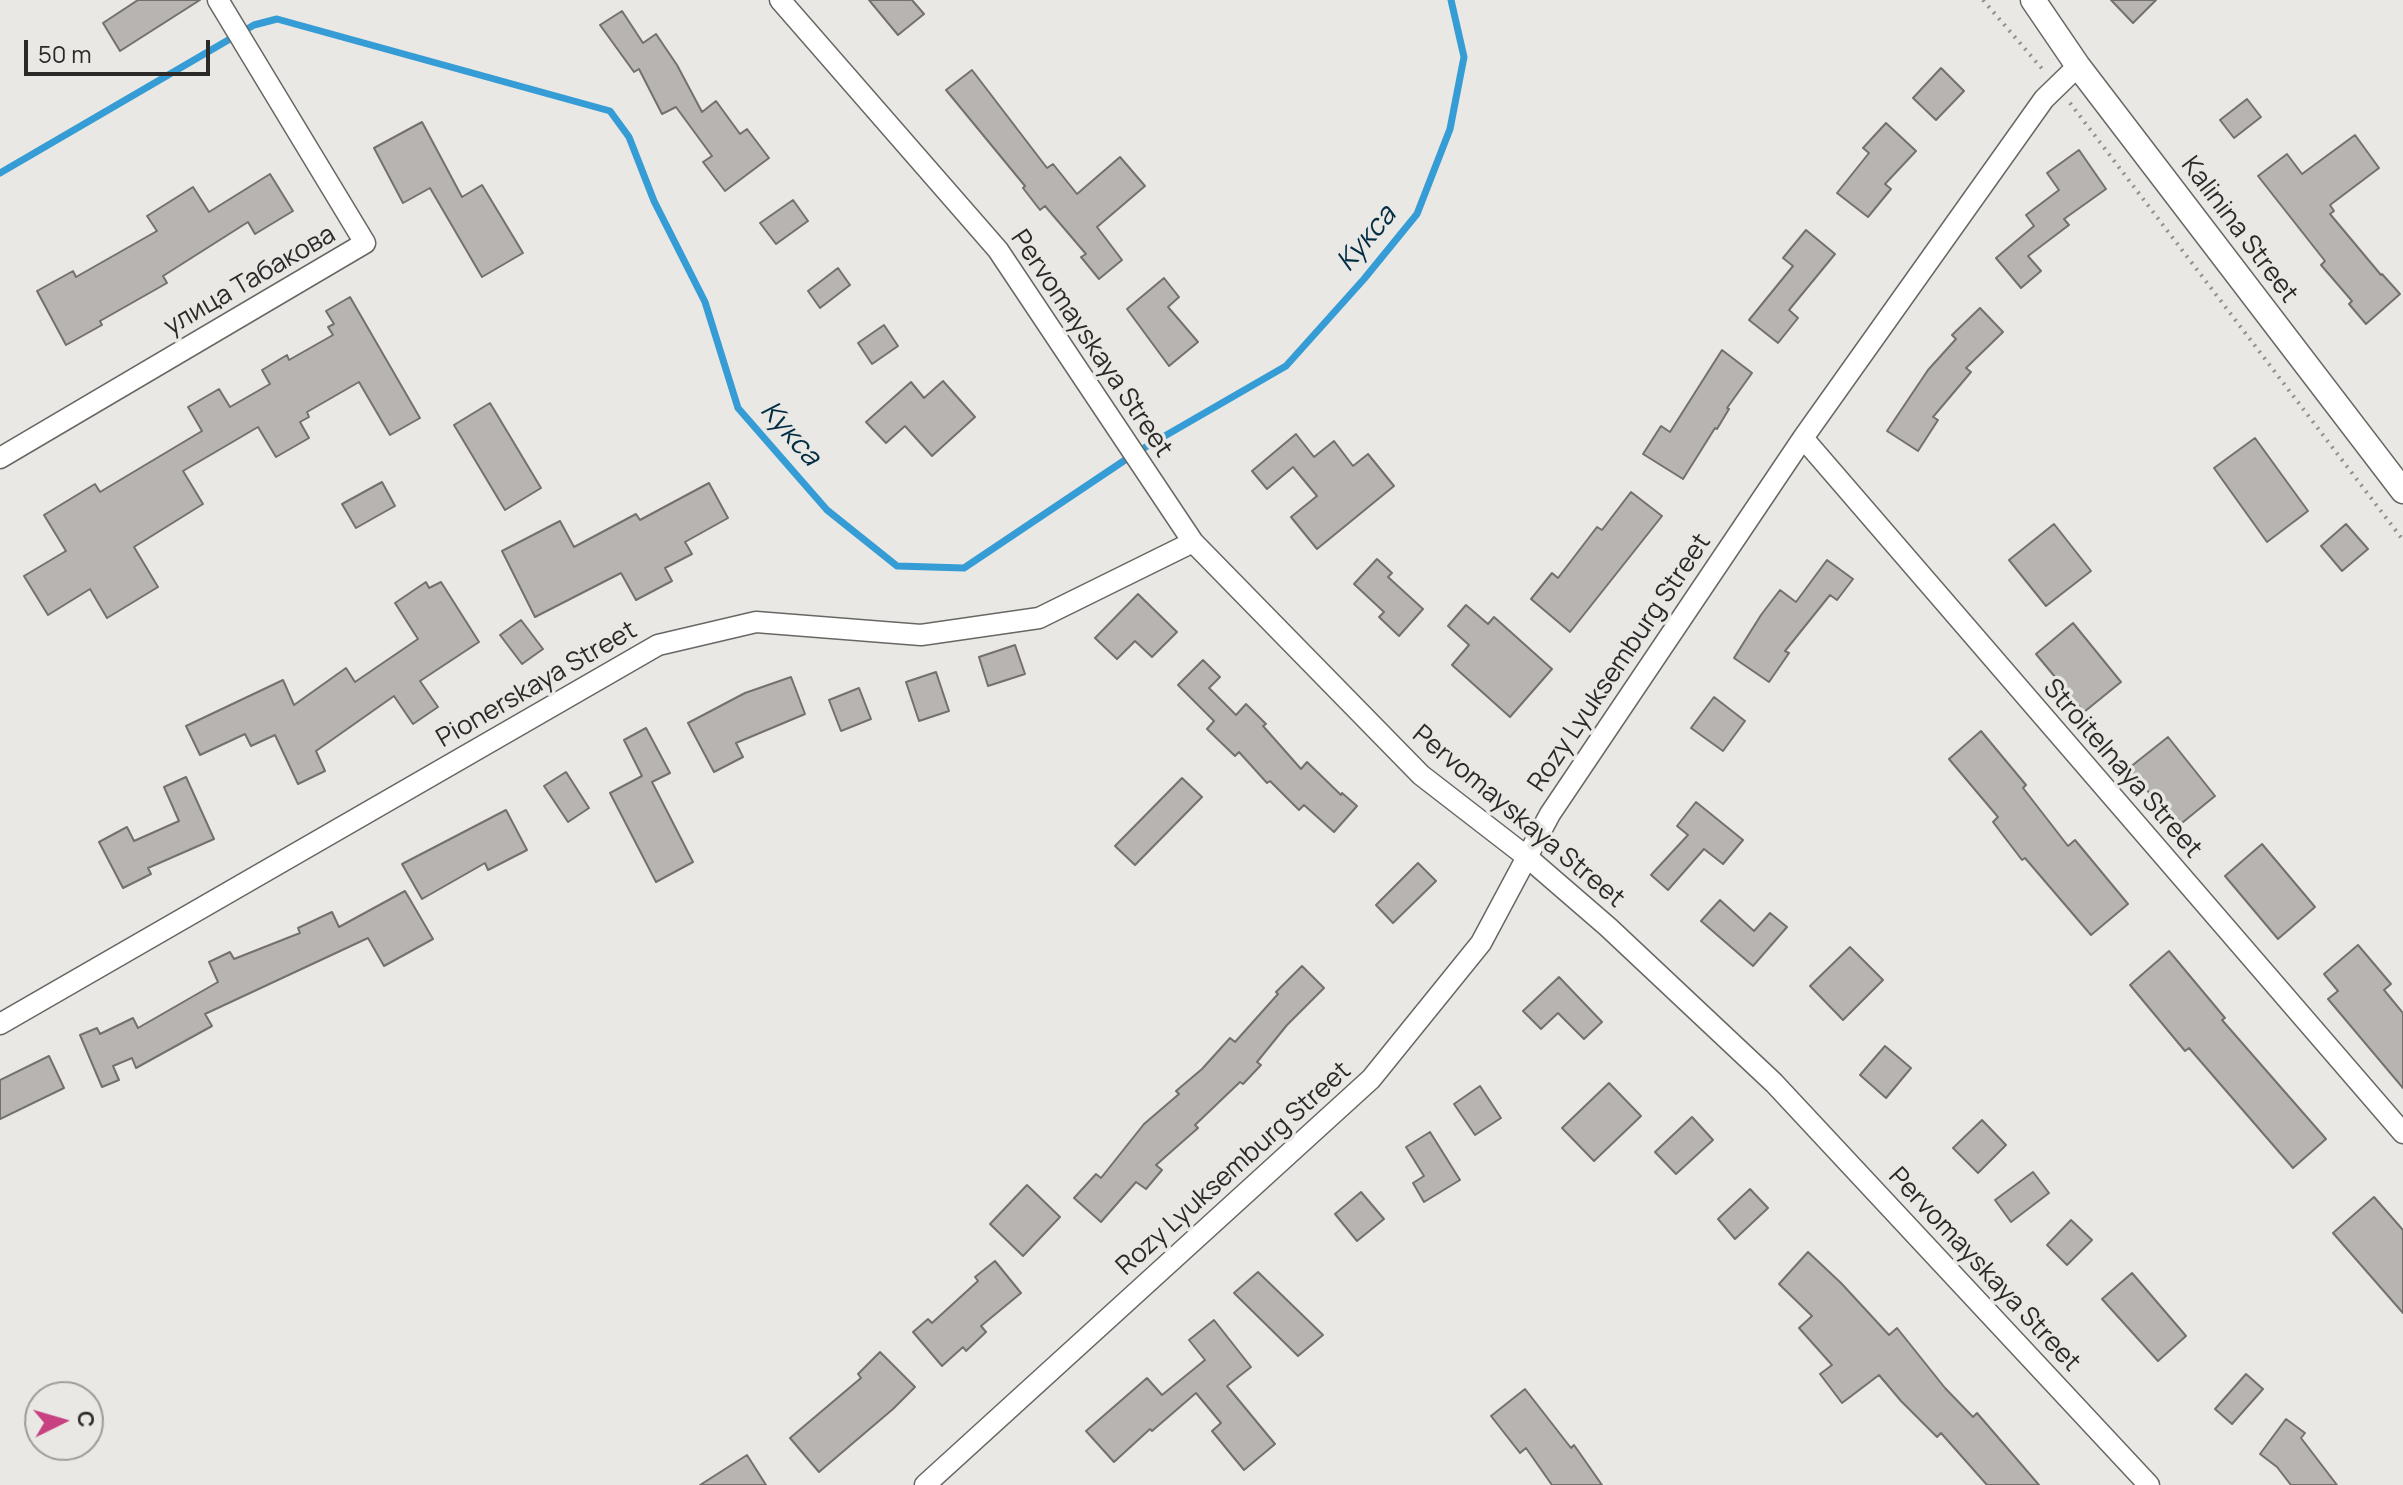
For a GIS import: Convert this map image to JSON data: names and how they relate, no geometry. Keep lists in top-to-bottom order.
{
  "streets": {
    "street": [
      "Kalinina Street",
      "улица Табакова",
      "Pervomayskaya Street",
      "Rozy Lyuksemburg Street",
      "Pionerskaya Street",
      "Stroitelnaya Street"
    ]
  },
  "crossings": [
    ["Kalinina Street", "Rozy Lyuksemburg Street"],
    ["Pervomayskaya Street", "Rozy Lyuksemburg Street"],
    ["Pervomayskaya Street", "Pionerskaya Street"],
    ["Rozy Lyuksemburg Street", "Stroitelnaya Street"]
  ],
  "water": ["Кукса"],
  "scale_bar": "50 m",
  "north": "right"
}
